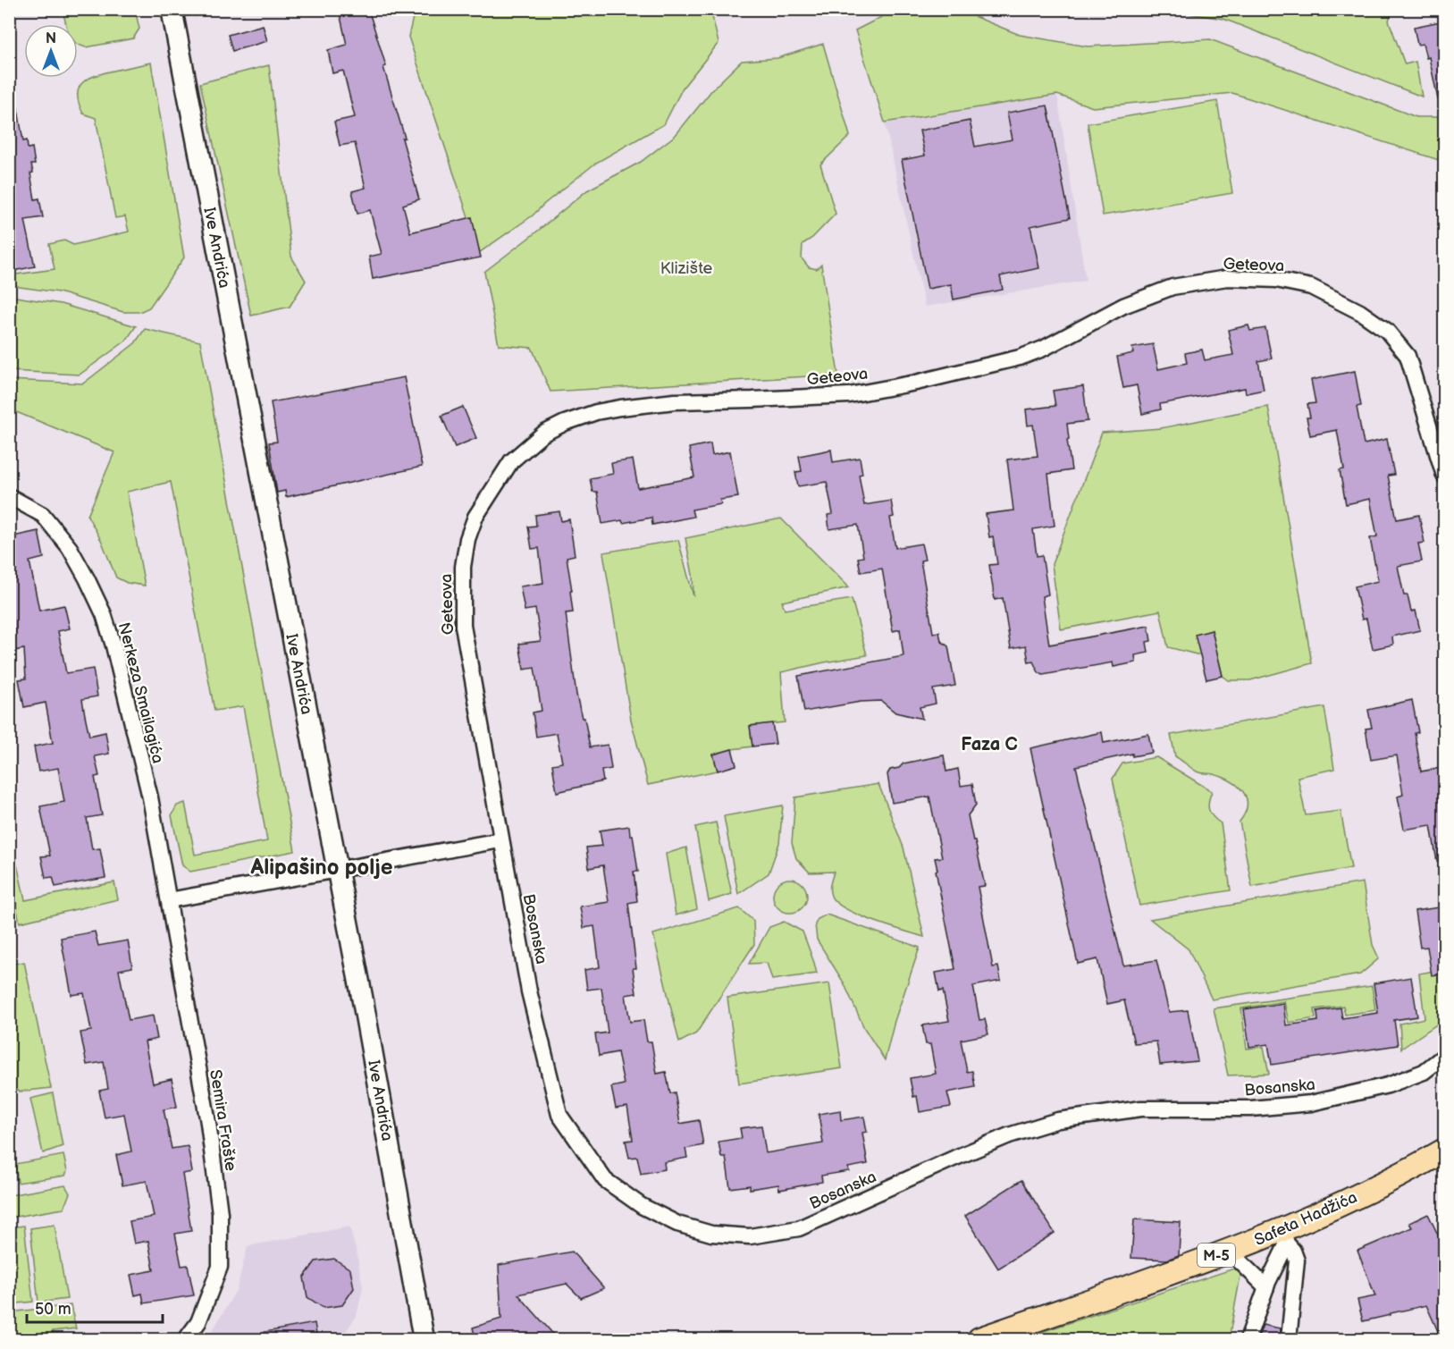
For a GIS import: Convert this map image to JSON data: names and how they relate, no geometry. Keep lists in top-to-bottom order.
{
  "streets": {
    "main road": ["Ive Andrića", "Safeta Hadžića", "M-5"],
    "street": [
      "Geteova",
      "Nerkeza Smailagića",
      "Bosanska",
      "Semira Frašte"
    ]
  },
  "crossings": [
    ["Geteova", "Bosanska"],
    ["Nerkeza Smailagića", "Semira Frašte"]
  ],
  "districts": ["Faza C", "Alipašino polje"],
  "parks": ["Klizište"],
  "scale_bar": "50 m",
  "north": "top"
}
